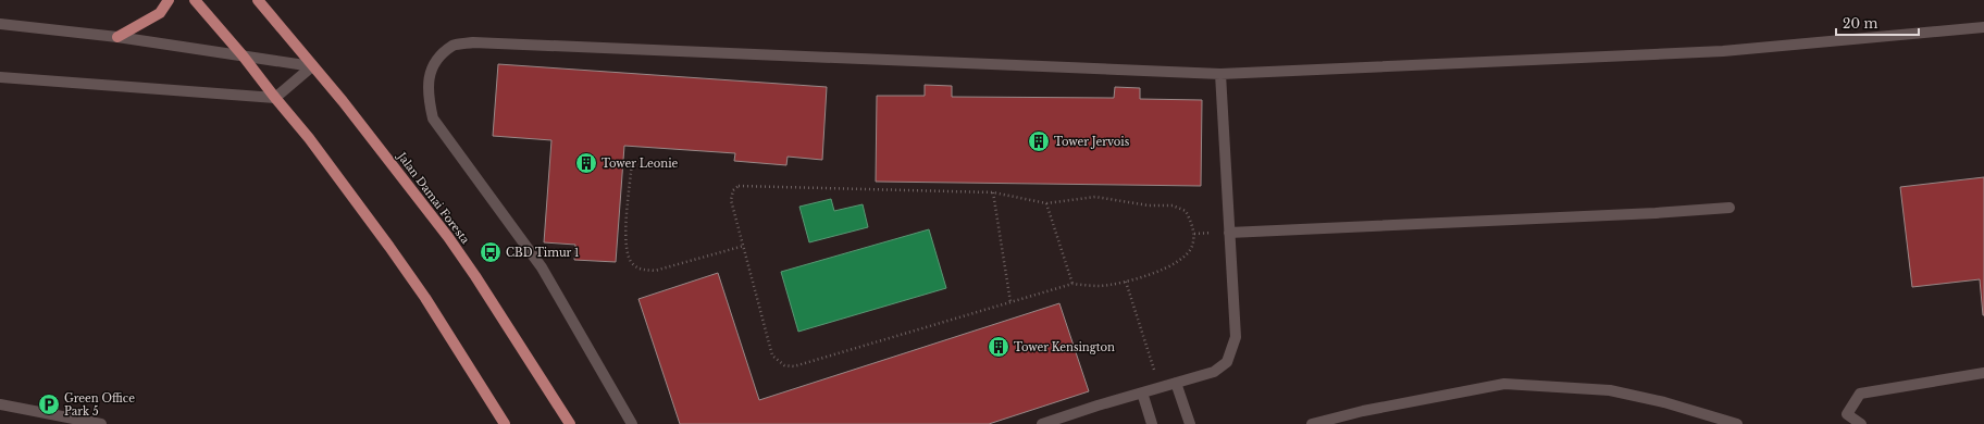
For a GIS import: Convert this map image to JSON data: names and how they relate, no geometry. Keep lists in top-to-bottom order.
{
  "streets": {
    "main road": ["Jalan Damai Foresta"]
  },
  "places": {
    "building": ["Tower Jervois", "Tower Leonie", "Tower Kensington"],
    "bus stop": ["CBD Timur 1"],
    "parking": ["Green Office Park 5"]
  },
  "scale_bar": "20 m"
}
